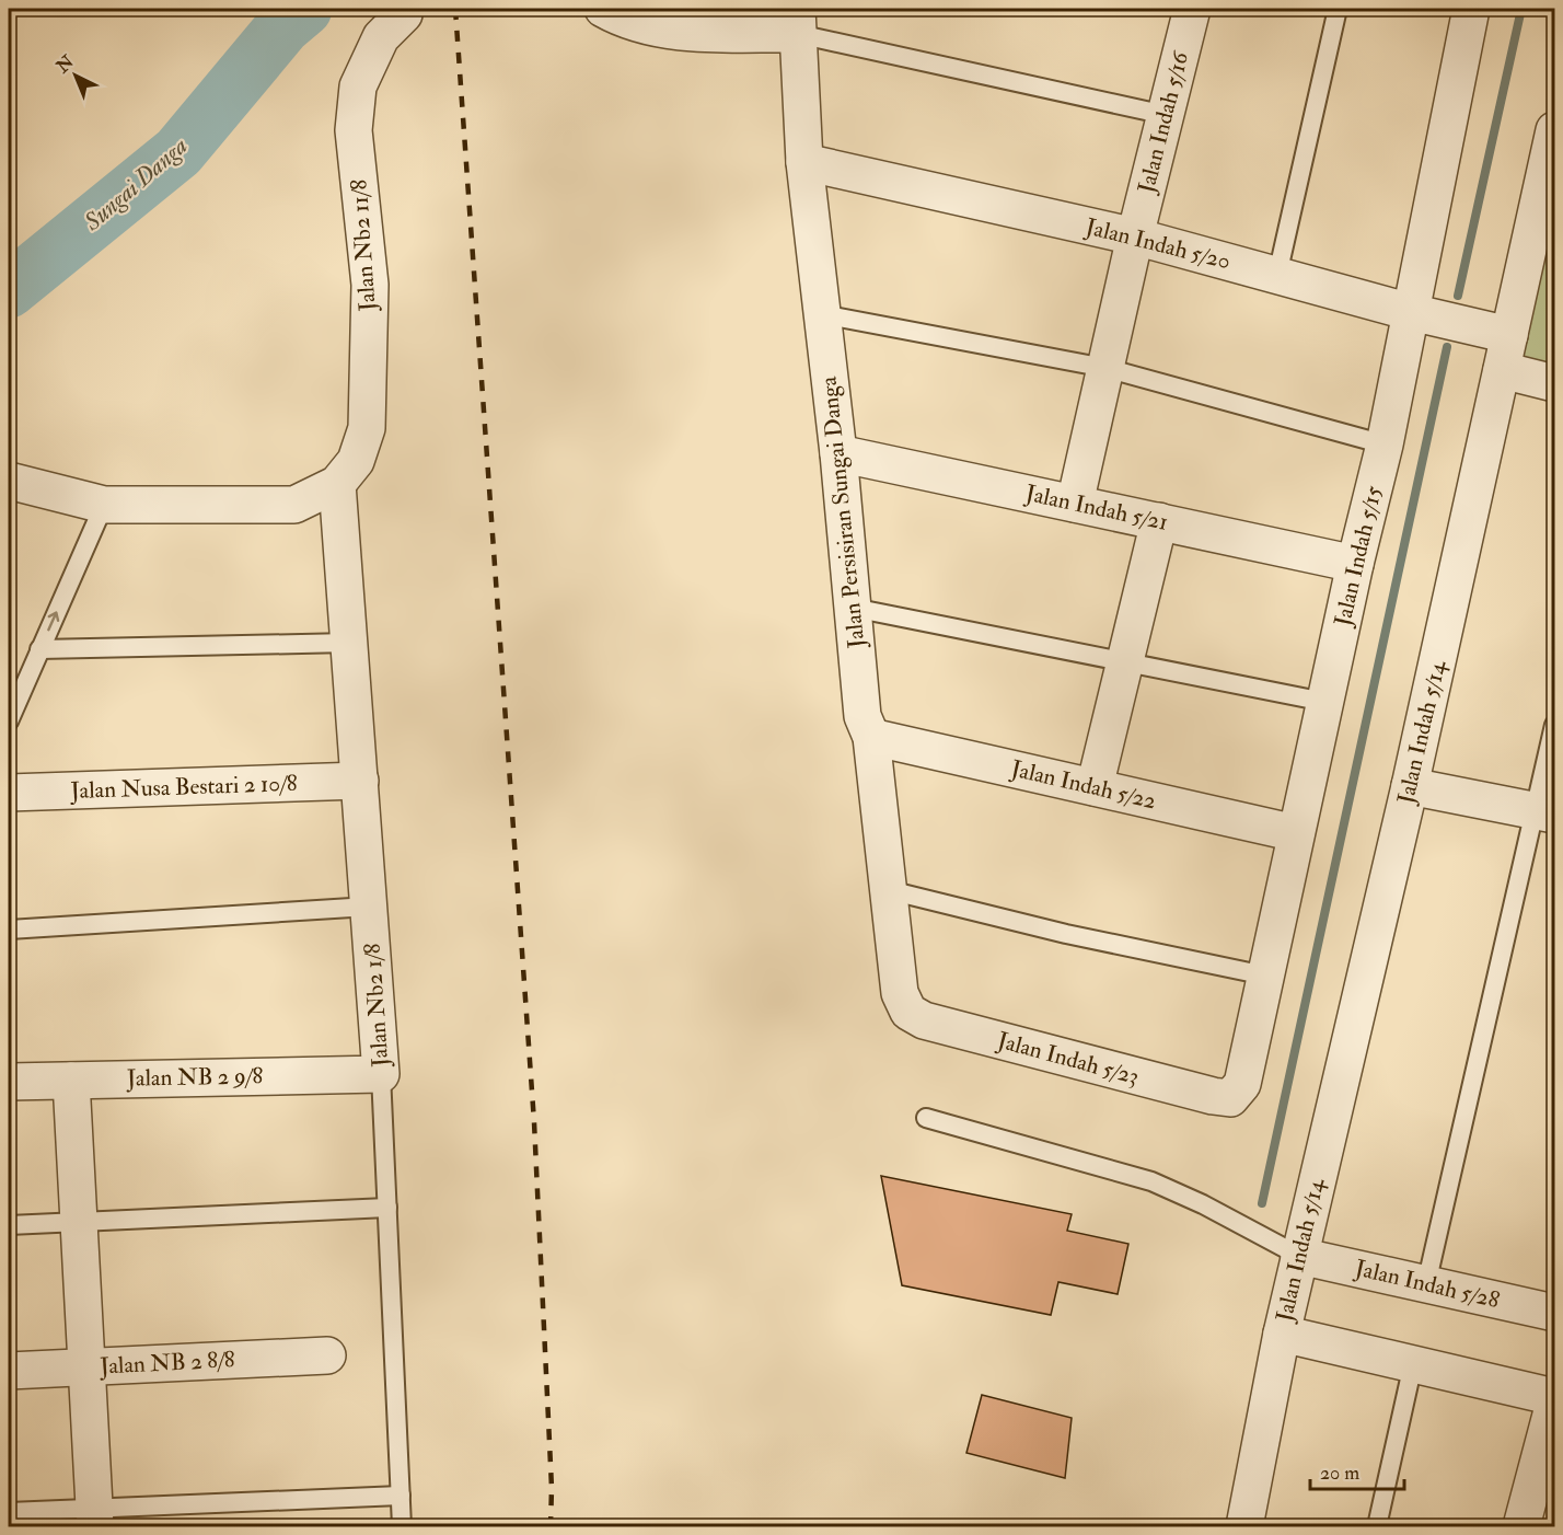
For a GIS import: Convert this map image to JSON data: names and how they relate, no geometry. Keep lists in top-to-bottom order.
{
  "streets": {
    "street": [
      "Jalan Indah 5/16",
      "Jalan Indah 5/20",
      "Jalan Nb2 11/8",
      "Jalan Indah 5/21",
      "Jalan Persisiran Sungai Danga",
      "Jalan Indah 5/15",
      "Jalan Indah 5/14",
      "Jalan Indah 5/22",
      "Jalan Nusa Bestari 2 10/8",
      "Jalan Nb2 1/8",
      "Jalan Indah 5/23",
      "Jalan NB 2 9/8",
      "Jalan Indah 5/28",
      "Jalan NB 2 8/8"
    ]
  },
  "crossings": [
    ["Jalan Indah 5/16", "Jalan Indah 5/20"],
    ["Jalan Indah 5/16", "Jalan Indah 5/21"],
    ["Jalan Indah 5/20", "Jalan Persisiran Sungai Danga"],
    ["Jalan Indah 5/20", "Jalan Indah 5/15"],
    ["Jalan Indah 5/20", "Jalan Indah 5/14"],
    ["Jalan Nb2 11/8", "Jalan Nb2 1/8"],
    ["Jalan Indah 5/21", "Jalan Persisiran Sungai Danga"],
    ["Jalan Indah 5/21", "Jalan Indah 5/15"],
    ["Jalan Persisiran Sungai Danga", "Jalan Indah 5/22"],
    ["Jalan Persisiran Sungai Danga", "Jalan Indah 5/23"],
    ["Jalan Indah 5/15", "Jalan Indah 5/22"],
    ["Jalan Indah 5/15", "Jalan Indah 5/23"],
    ["Jalan Indah 5/14", "Jalan Indah 5/28"],
    ["Jalan Nusa Bestari 2 10/8", "Jalan Nb2 1/8"],
    ["Jalan Nb2 1/8", "Jalan NB 2 9/8"]
  ],
  "water": ["Sungai Danga"],
  "scale_bar": "20 m",
  "north": "top left"
}
